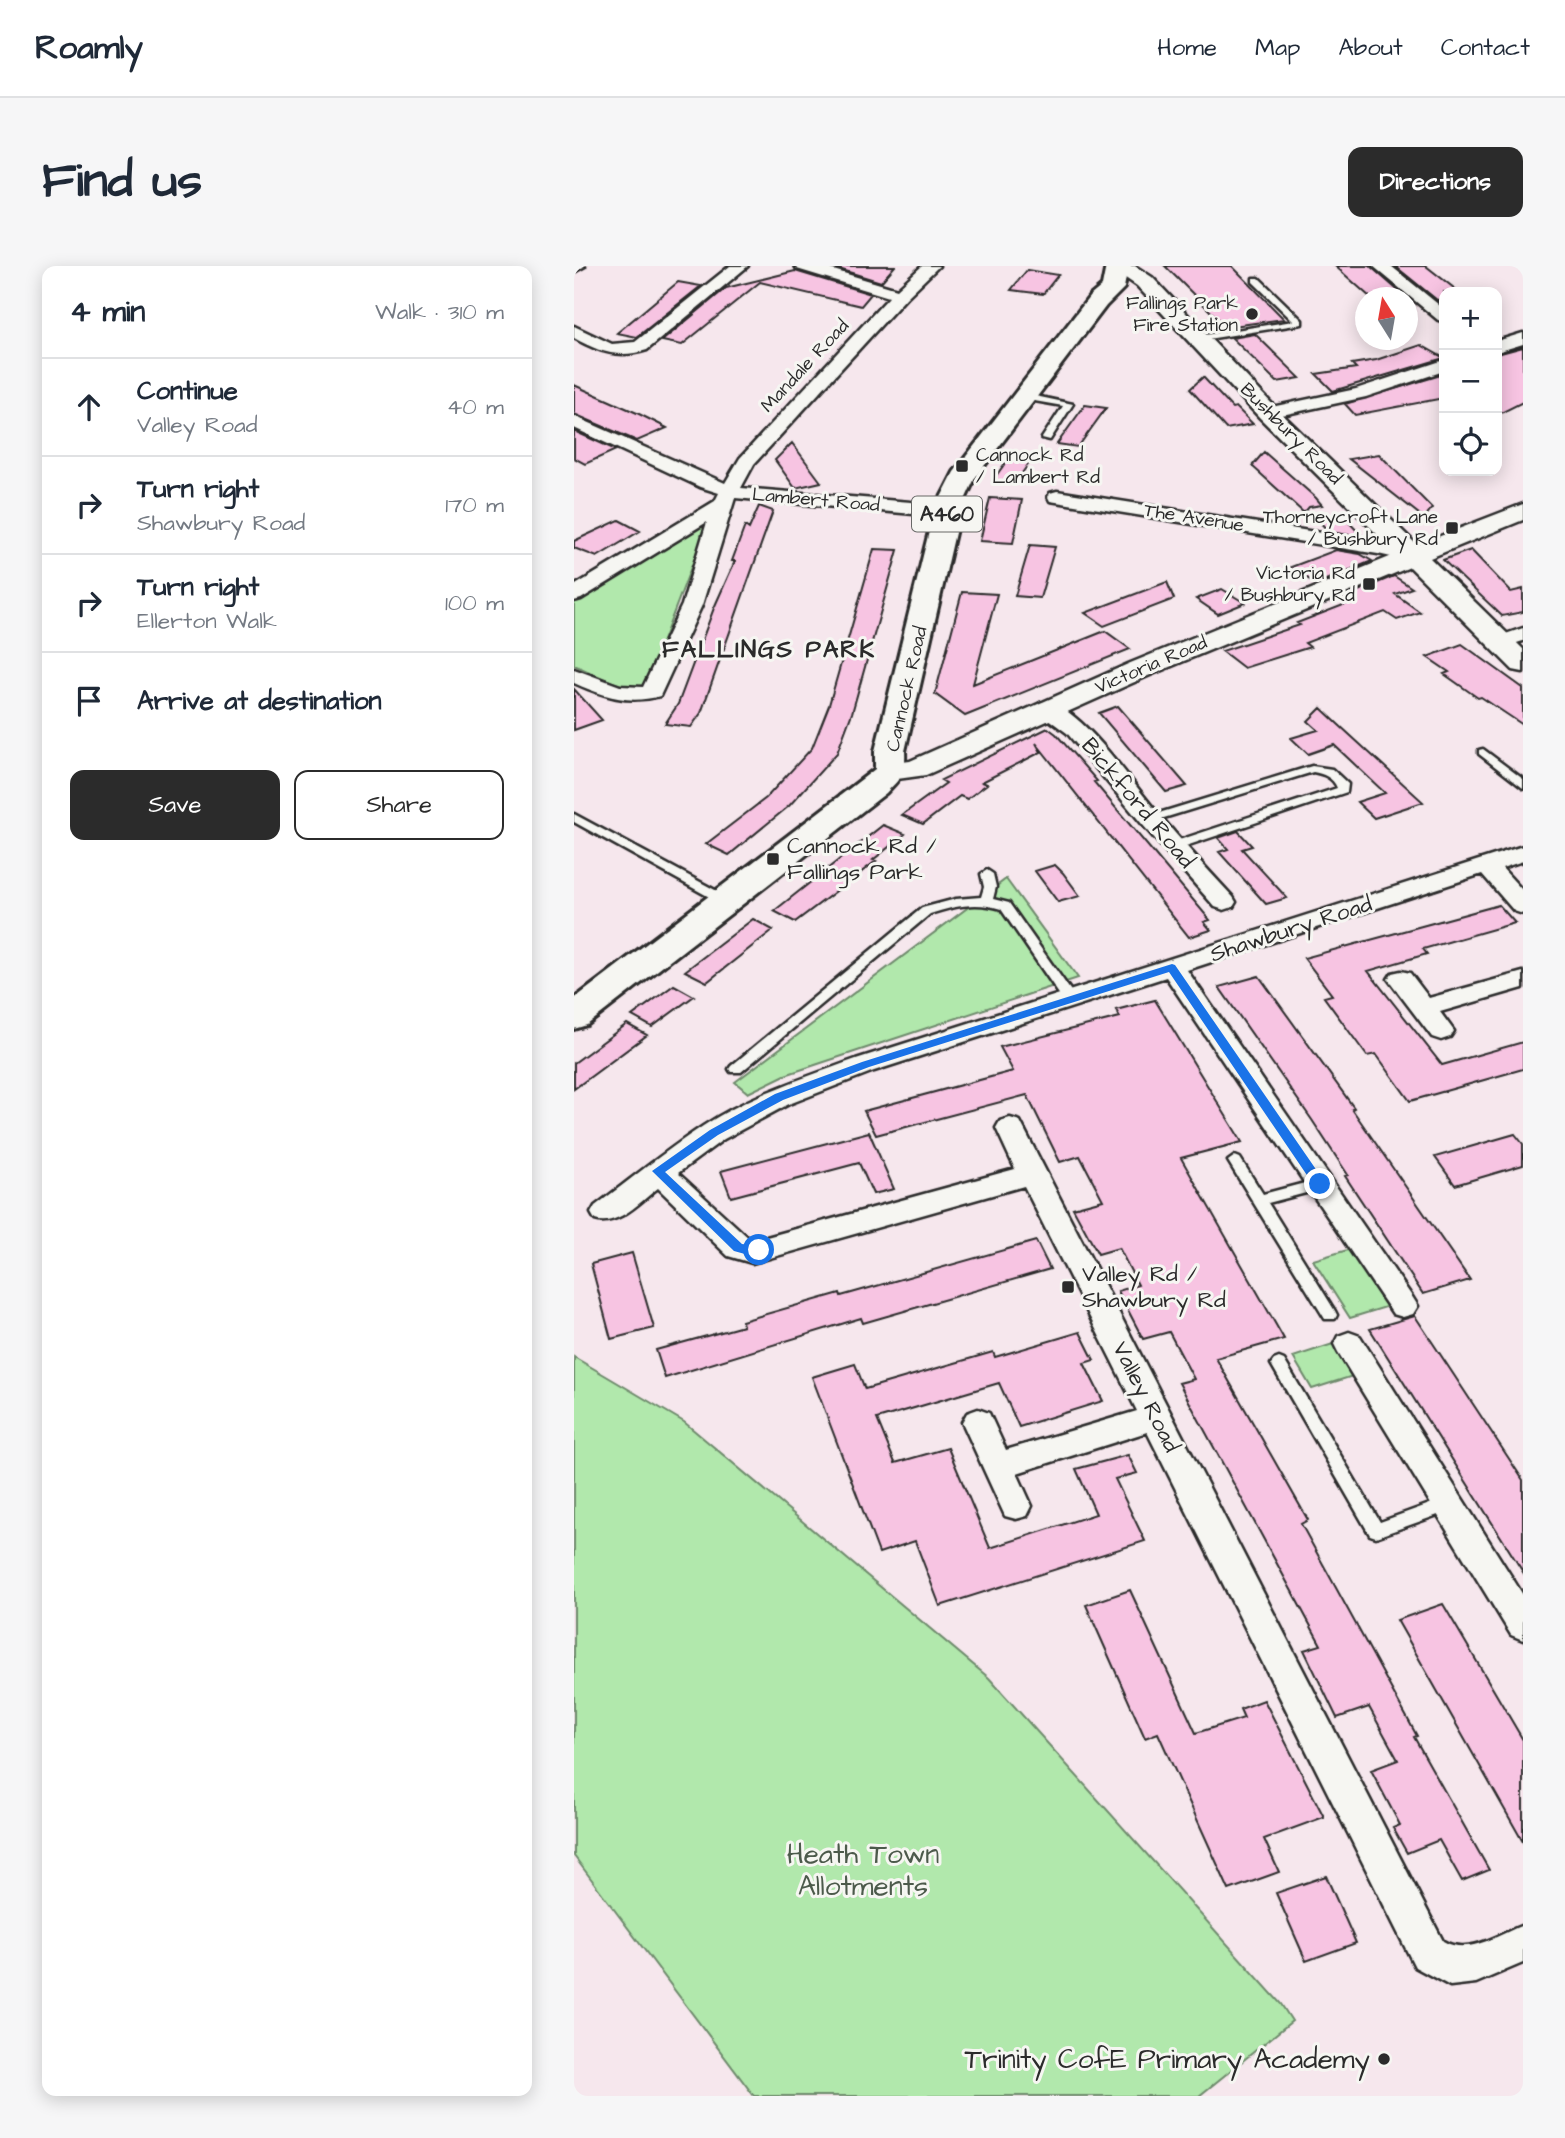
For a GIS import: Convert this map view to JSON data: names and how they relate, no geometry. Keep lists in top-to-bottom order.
{
  "streets": {
    "highway": ["A460", "Cannock Road"],
    "street": [
      "Mandale Road",
      "Bushbury Road",
      "Lambert Road",
      "The Avenue",
      "Victoria Road",
      "Bickford Road",
      "Shawbury Road",
      "Valley Road"
    ]
  },
  "crossings": [
    ["Mandale Road", "Lambert Road"],
    ["Bushbury Road", "The Avenue"],
    ["Bushbury Road", "Victoria Road"],
    ["Bushbury Road", "Cannock Road"],
    ["Lambert Road", "Cannock Road"],
    ["The Avenue", "Victoria Road"],
    ["Victoria Road", "Cannock Road"],
    ["Victoria Road", "Bickford Road"]
  ],
  "districts": ["FALLINGS PARK"],
  "parks": ["Heath Town Allotments"],
  "places": {
    "other": ["Fallings Park Fire Station", "Trinity CofE Primary Academy"],
    "transit": [
      "Cannock Rd / Lambert Rd",
      "Thorneycroft Lane / Bushbury Rd",
      "Victoria Rd / Bushbury Rd",
      "Cannock Rd / Fallings Park",
      "Valley Rd / Shawbury Rd"
    ]
  },
  "north": "top",
  "page": {
    "header": "Roamly",
    "nav": [
      "Home",
      "Map",
      "About",
      "Contact"
    ],
    "buttons": [
      "Directions",
      ["Save", "Share"]
    ],
    "title": "Find us",
    "heading": ["4 min", "Walk · 310 m"],
    "map_buttons": ["+", "−"],
    "list": [
      ["Continue", "Valley Road", "40 m"],
      ["Turn right", "Shawbury Road", "170 m"],
      ["Turn right", "Ellerton Walk", "100 m"],
      "Arrive at destination"
    ]
  }
}
